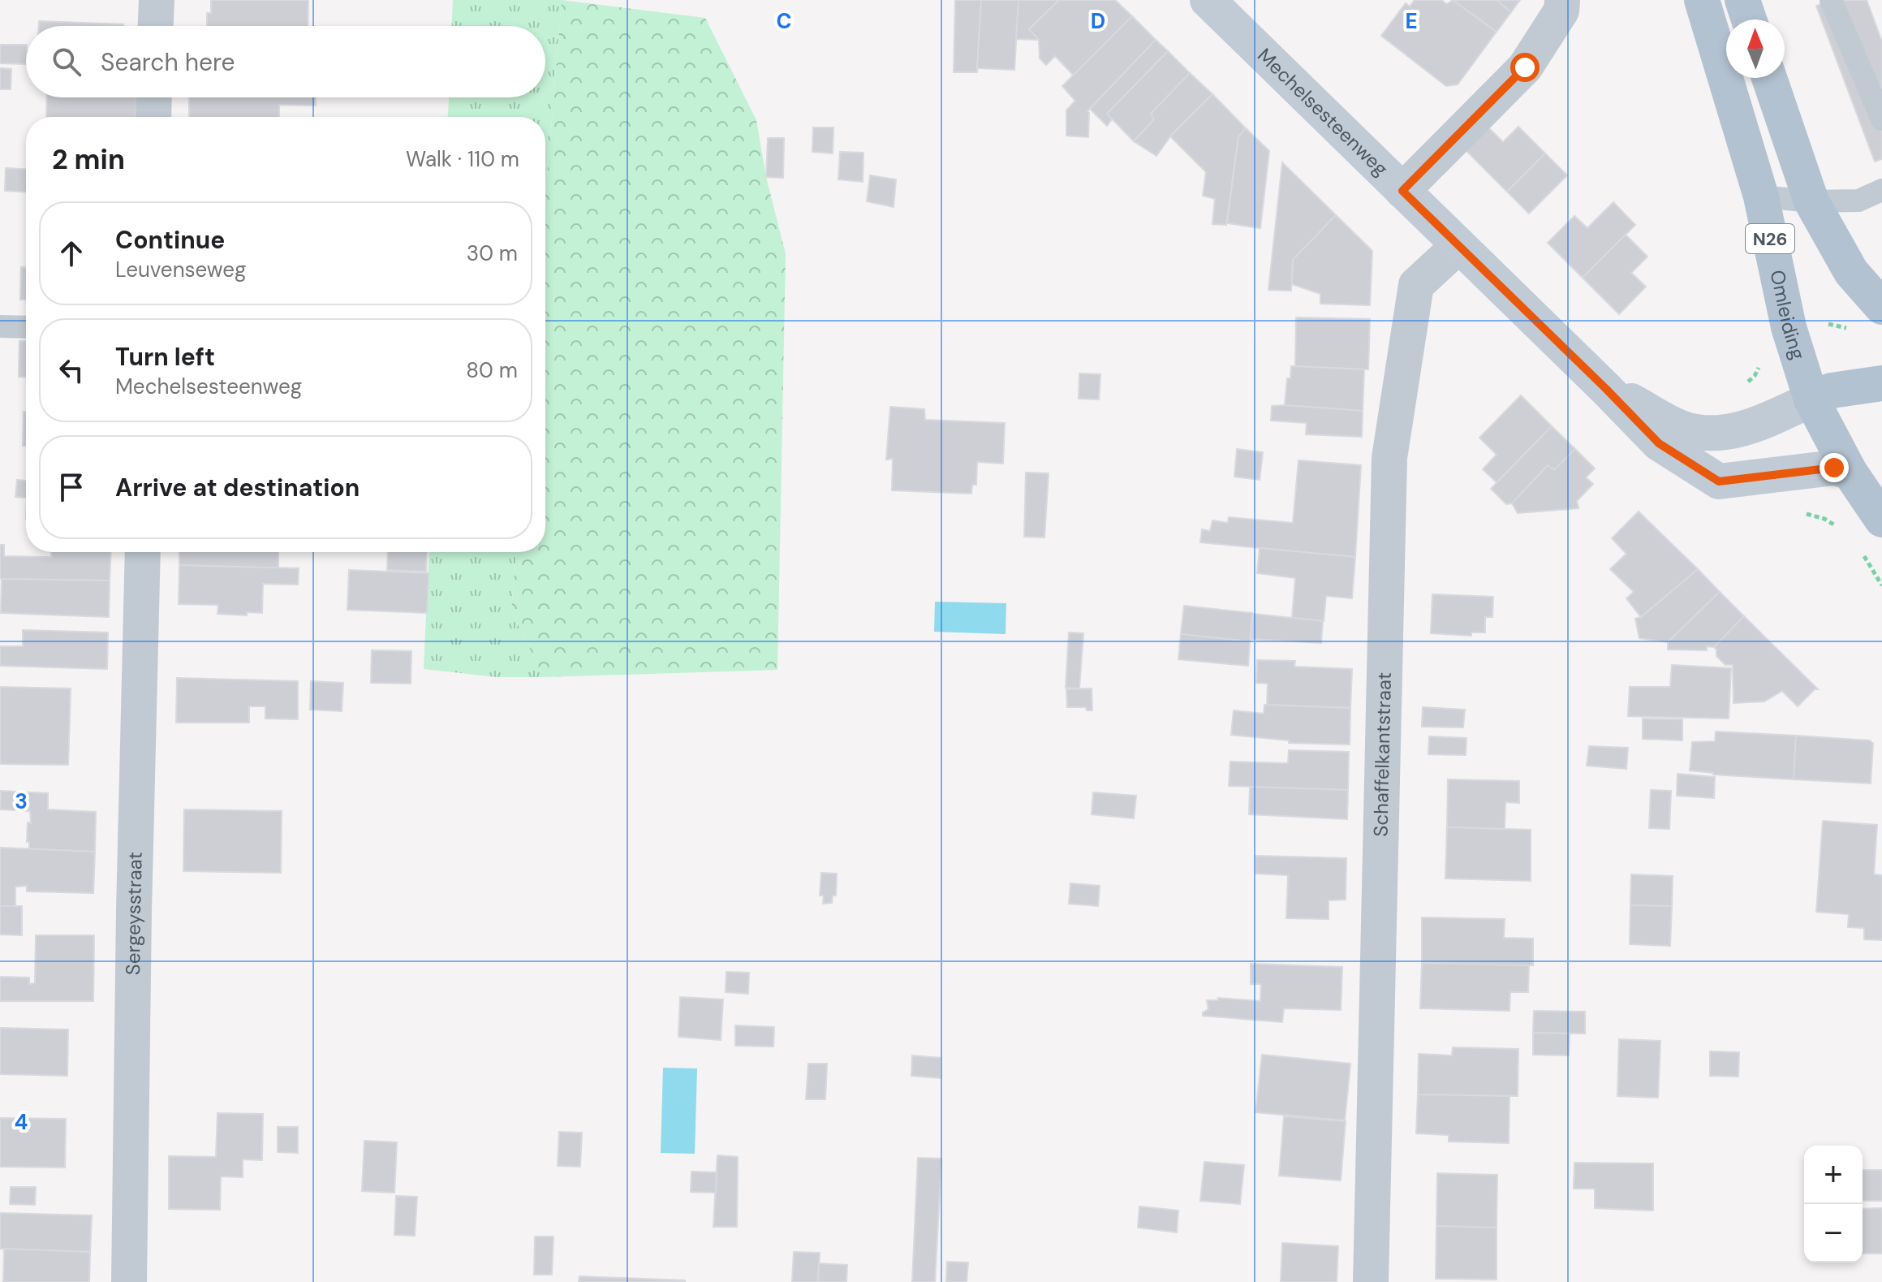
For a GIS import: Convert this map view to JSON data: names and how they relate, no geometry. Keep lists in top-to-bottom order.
{
  "streets": {
    "main road": ["N26", "Omleiding"],
    "street": ["Mechelsesteenweg", "Schaffelkantstraat", "Sergeysstraat"]
  },
  "crossings": [
    ["Mechelsesteenweg", "N26"],
    ["Mechelsesteenweg", "Omleiding"],
    ["Mechelsesteenweg", "Schaffelkantstraat"],
    ["N26", "Omleiding"]
  ],
  "north": "top",
  "page": {
    "search": "Search here",
    "heading": ["2 min", "Walk · 110 m"],
    "list": [
      ["Continue", "Leuvenseweg", "30 m"],
      ["Turn left", "Mechelsesteenweg", "80 m"],
      "Arrive at destination"
    ],
    "map_buttons": ["+", "−"]
  },
  "grid": {
    "columns": ["C", "D", "E"],
    "rows": ["3", "4"]
  }
}
